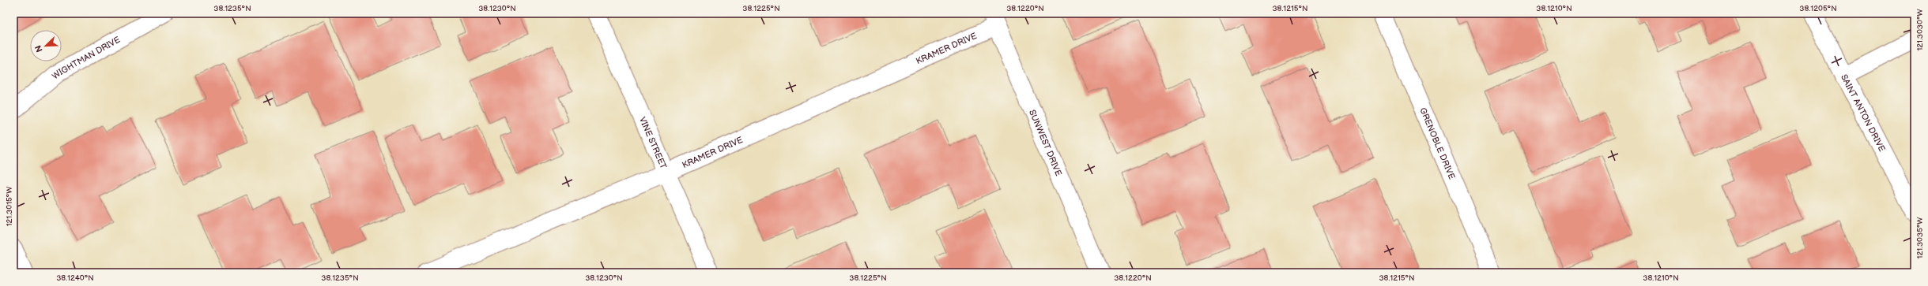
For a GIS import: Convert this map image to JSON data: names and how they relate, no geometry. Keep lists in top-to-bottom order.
{
  "streets": {
    "street": [
      "KRAMER DRIVE",
      "WIGHTMAN DRIVE",
      "SAINT ANTON DRIVE",
      "VINE STREET",
      "SUNWEST DRIVE",
      "GRENOBLE DRIVE"
    ]
  },
  "crossings": [
    ["KRAMER DRIVE", "VINE STREET"],
    ["KRAMER DRIVE", "SUNWEST DRIVE"]
  ],
  "north": "bottom left",
  "coordinates": [
    "38.1235°N",
    "38.1230°N",
    "38.1225°N",
    "38.1220°N",
    "38.1215°N",
    "38.1210°N",
    "38.1205°N",
    "121.3030°W",
    "121.3015°W",
    "121.3035°W",
    "38.1240°N"
  ]
}
